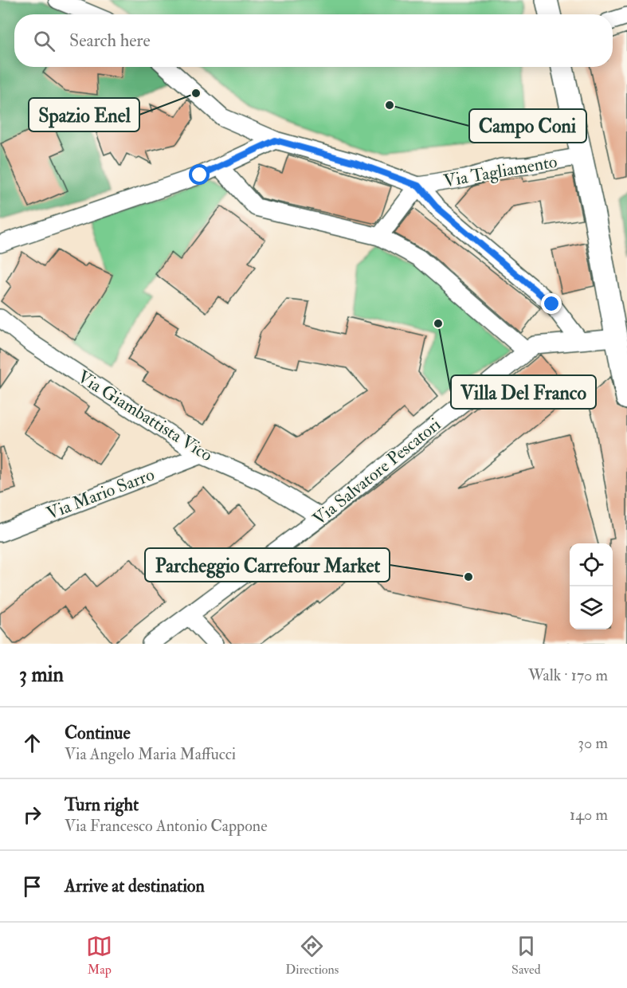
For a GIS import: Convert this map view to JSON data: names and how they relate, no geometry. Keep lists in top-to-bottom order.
{
  "streets": {
    "street": [
      "Via Tagliamento",
      "Via Giambattista Vico",
      "Via Salvatore Pescatori",
      "Via Mario Sarro"
    ]
  },
  "crossings": [
    ["Via Tagliamento", "Via Salvatore Pescatori"],
    ["Via Giambattista Vico", "Via Salvatore Pescatori"],
    ["Via Giambattista Vico", "Via Mario Sarro"]
  ],
  "places": [
    "Spazio Enel",
    "Campo Coni",
    "Villa Del Franco",
    "Parcheggio Carrefour Market"
  ],
  "page": {
    "search": "Search here",
    "heading": ["3 min", "Walk · 170 m"],
    "list": [
      ["Continue", "Via Angelo Maria Maffucci", "30 m"],
      ["Turn right", "Via Francesco Antonio Cappone", "140 m"],
      "Arrive at destination"
    ],
    "nav": ["Map", "Directions", "Saved"]
  }
}
